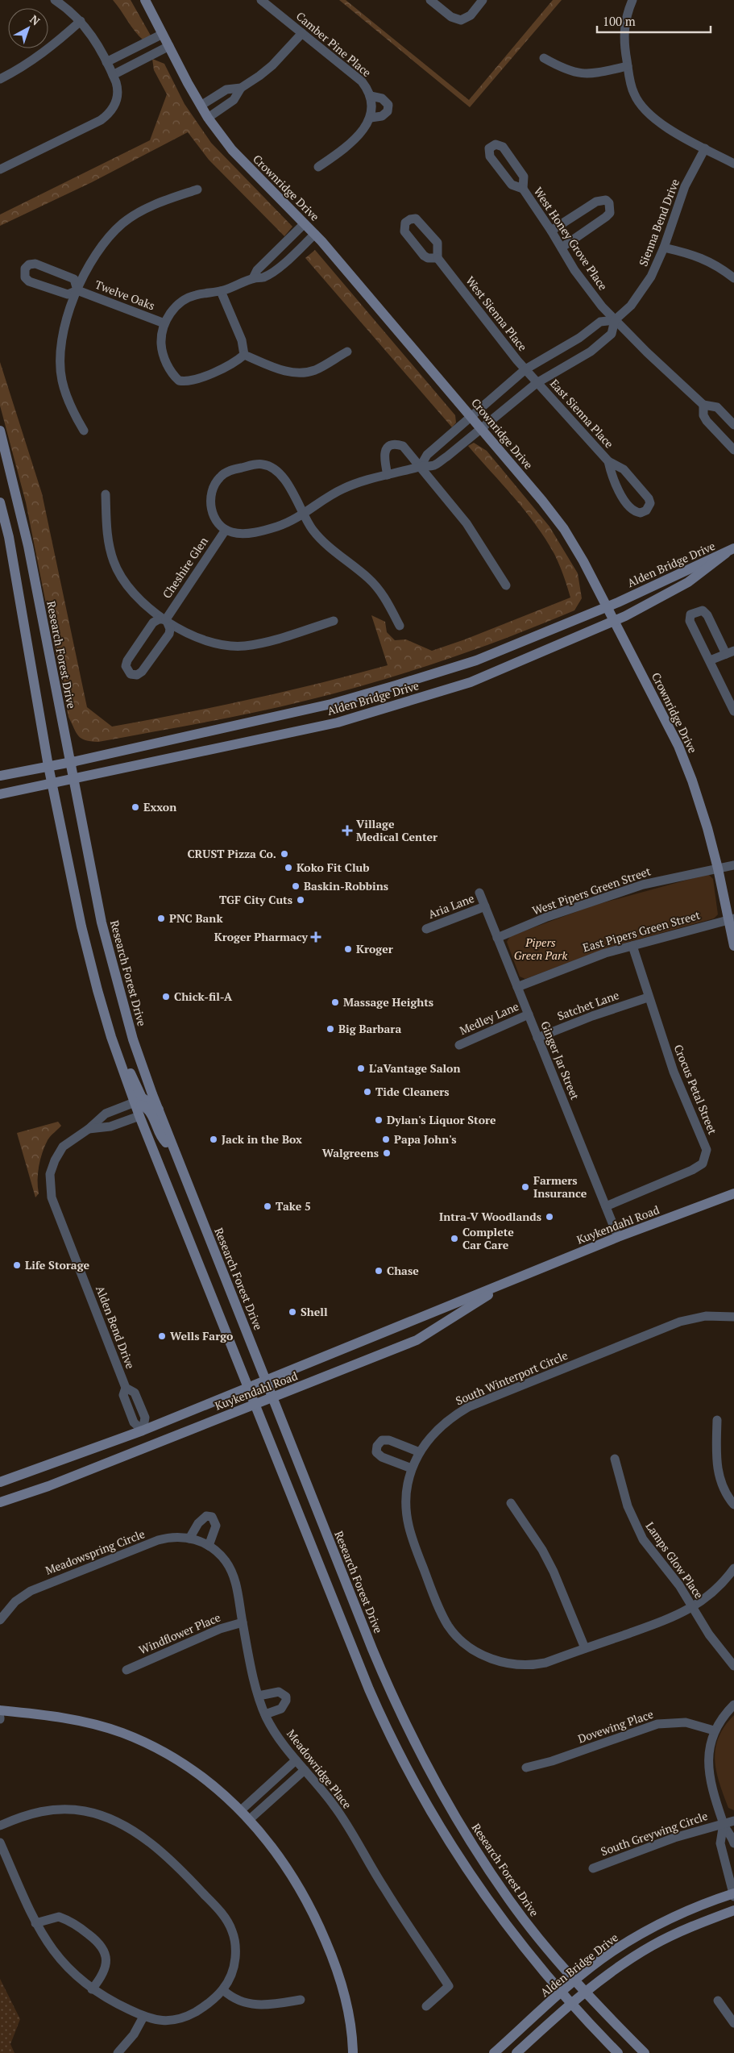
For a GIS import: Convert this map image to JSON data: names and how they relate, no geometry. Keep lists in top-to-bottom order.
{
  "streets": {
    "main road": [
      "Crownridge Drive",
      "Alden Bridge Drive",
      "Research Forest Drive",
      "Kuykendahl Road"
    ],
    "street": [
      "Camber Pine Place",
      "Sienna Bend Drive",
      "West Honey Grove Place",
      "Twelve Oaks",
      "West Sienna Place",
      "East Sienna Place",
      "Cheshire Glen",
      "West Pipers Green Street",
      "Aria Lane",
      "East Pipers Green Street",
      "Satchet Lane",
      "Medley Lane",
      "Ginger Jar Street",
      "Crocus Petal Street",
      "Alden Bend Drive",
      "South Winterport Circle",
      "Meadowspring Circle",
      "Lamps Glow Place",
      "Windflower Place",
      "Dovewing Place",
      "Meadowridge Place",
      "South Greywing Circle"
    ]
  },
  "crossings": [
    ["Crownridge Drive", "Sienna Bend Drive"],
    ["Crownridge Drive", "Alden Bridge Drive"],
    ["Crownridge Drive", "West Pipers Green Street"],
    ["Crownridge Drive", "East Pipers Green Street"],
    ["Sienna Bend Drive", "West Honey Grove Place"],
    ["Sienna Bend Drive", "West Sienna Place"],
    ["Sienna Bend Drive", "East Sienna Place"],
    ["Sienna Bend Drive", "Cheshire Glen"],
    ["West Sienna Place", "East Sienna Place"],
    ["Alden Bridge Drive", "Research Forest Drive"],
    ["Alden Bridge Drive", "South Greywing Circle"],
    ["Research Forest Drive", "Kuykendahl Road"],
    ["West Pipers Green Street", "Ginger Jar Street"],
    ["Aria Lane", "Ginger Jar Street"],
    ["East Pipers Green Street", "Ginger Jar Street"],
    ["East Pipers Green Street", "Crocus Petal Street"],
    ["Satchet Lane", "Ginger Jar Street"],
    ["Satchet Lane", "Crocus Petal Street"],
    ["Medley Lane", "Ginger Jar Street"],
    ["Ginger Jar Street", "Crocus Petal Street"],
    ["Ginger Jar Street", "Kuykendahl Road"],
    ["Kuykendahl Road", "Alden Bend Drive"],
    ["South Winterport Circle", "Lamps Glow Place"],
    ["Meadowspring Circle", "Meadowridge Place"],
    ["Windflower Place", "Meadowridge Place"],
    ["Dovewing Place", "South Greywing Circle"]
  ],
  "parks": ["Pipers Green Park"],
  "places": {
    "other": [
      "Exxon",
      "CRUST Pizza Co.",
      "Koko Fit Club",
      "Baskin-Robbins",
      "TGF City Cuts",
      "PNC Bank",
      "Kroger",
      "Chick-fil-A",
      "Massage Heights",
      "Big Barbara",
      "L'aVantage Salon",
      "Tide Cleaners",
      "Dylan's Liquor Store",
      "Jack in the Box",
      "Papa John's",
      "Walgreens",
      "Farmers Insurance",
      "Take 5",
      "Intra-V Woodlands",
      "Complete Car Care",
      "Life Storage",
      "Chase",
      "Shell",
      "Wells Fargo"
    ],
    "health": ["Village Medical Center", "Kroger Pharmacy"]
  },
  "scale_bar": "100 m",
  "north": "top right"
}
